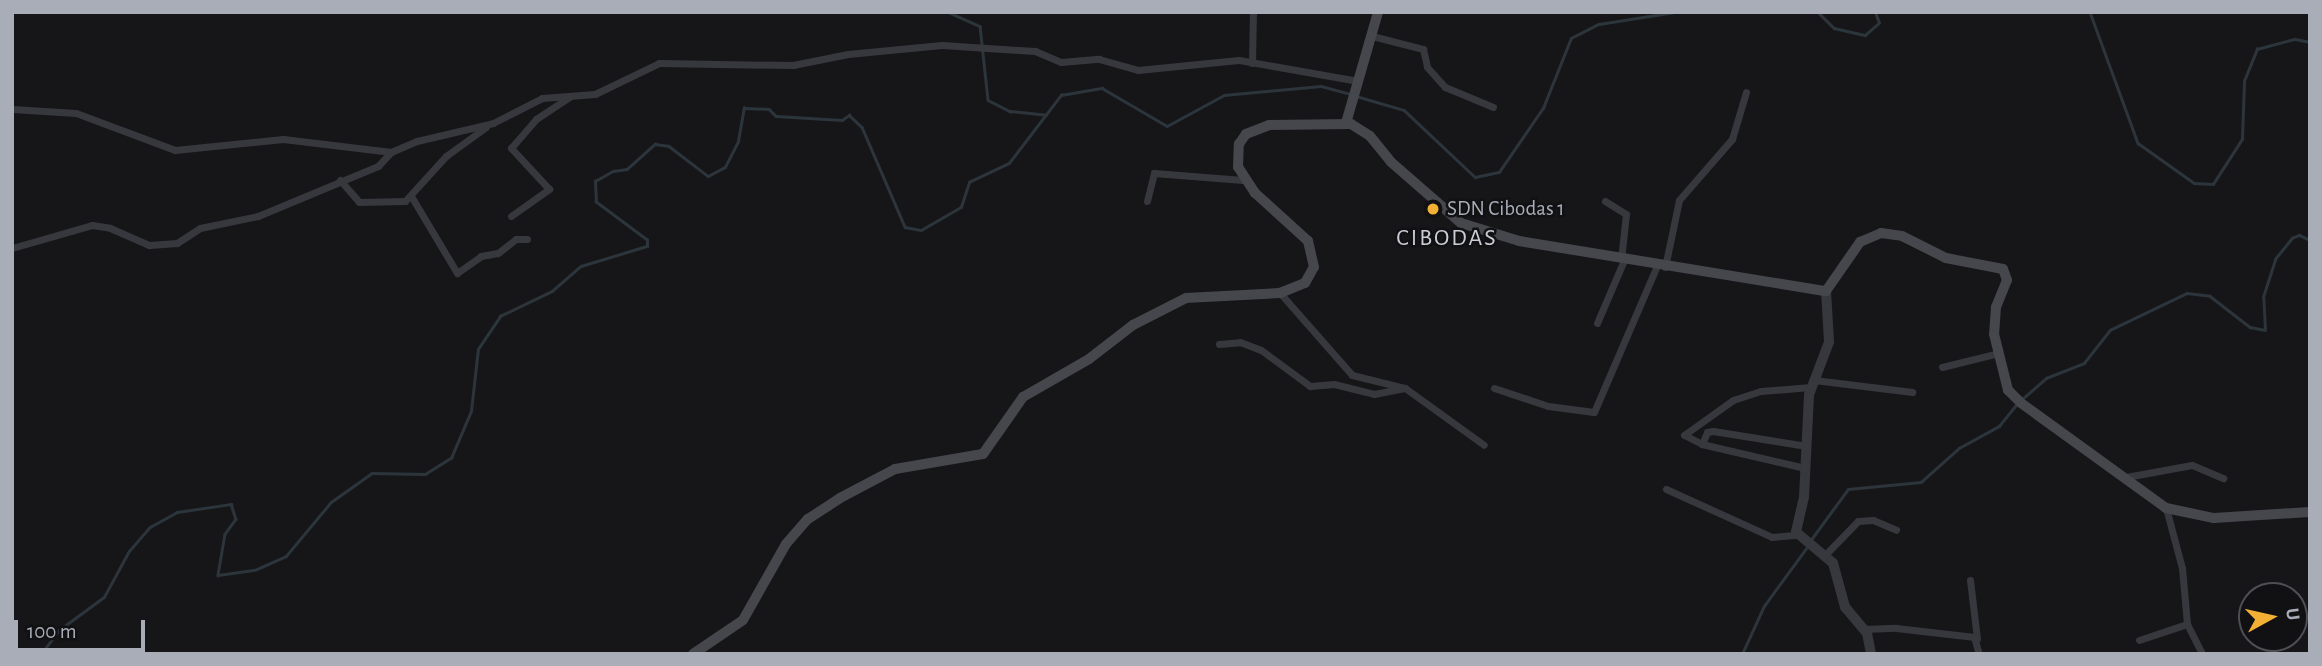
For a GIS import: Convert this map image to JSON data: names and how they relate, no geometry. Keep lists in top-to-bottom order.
{
  "districts": ["CIBODAS"],
  "places": ["SDN Cibodas 1"],
  "scale_bar": "100 m",
  "north": "right"
}
